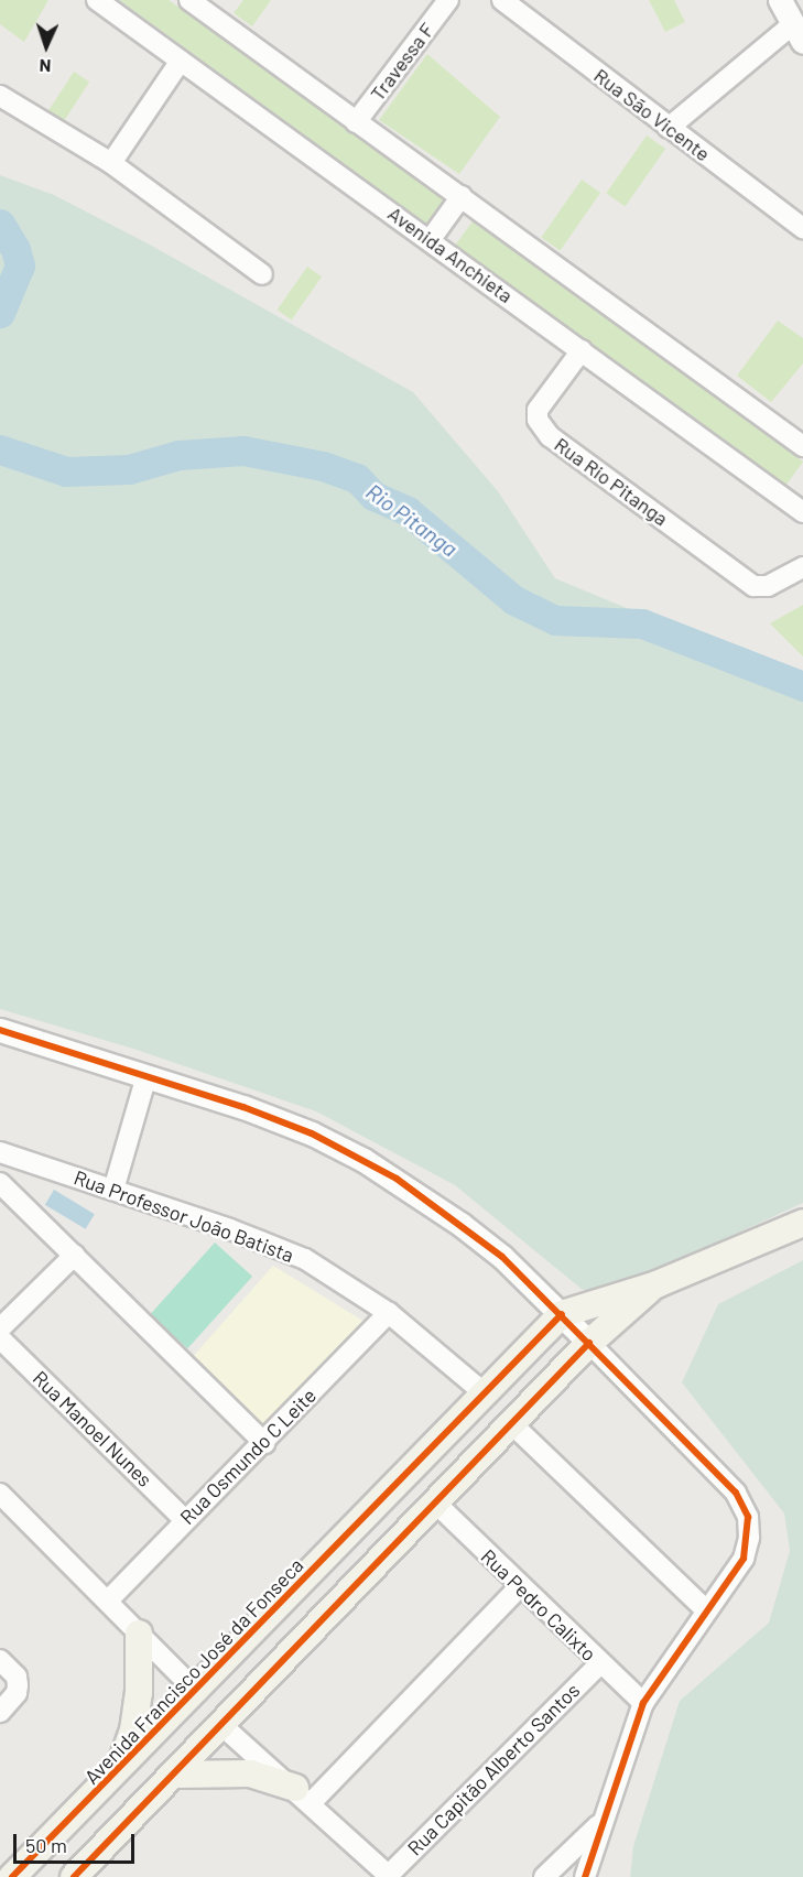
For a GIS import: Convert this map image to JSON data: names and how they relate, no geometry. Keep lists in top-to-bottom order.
{
  "streets": {
    "main road": ["Avenida Francisco José da Fonseca"],
    "street": [
      "Travessa F",
      "Rua São Vicente",
      "Avenida Anchieta",
      "Rua Rio Pitanga",
      "Rua Professor João Batista",
      "Rua Manoel Nunes",
      "Rua Osmundo C Leite",
      "Rua Pedro Calixto",
      "Rua Capitão Alberto Santos"
    ]
  },
  "crossings": [
    ["Avenida Anchieta", "Rua Rio Pitanga"],
    ["Rua Professor João Batista", "Rua Osmundo C Leite"],
    ["Rua Professor João Batista", "Avenida Francisco José da Fonseca"],
    ["Rua Manoel Nunes", "Rua Osmundo C Leite"],
    ["Rua Pedro Calixto", "Rua Capitão Alberto Santos"]
  ],
  "water": ["Rio Pitanga"],
  "scale_bar": "50 m",
  "north": "bottom"
}
